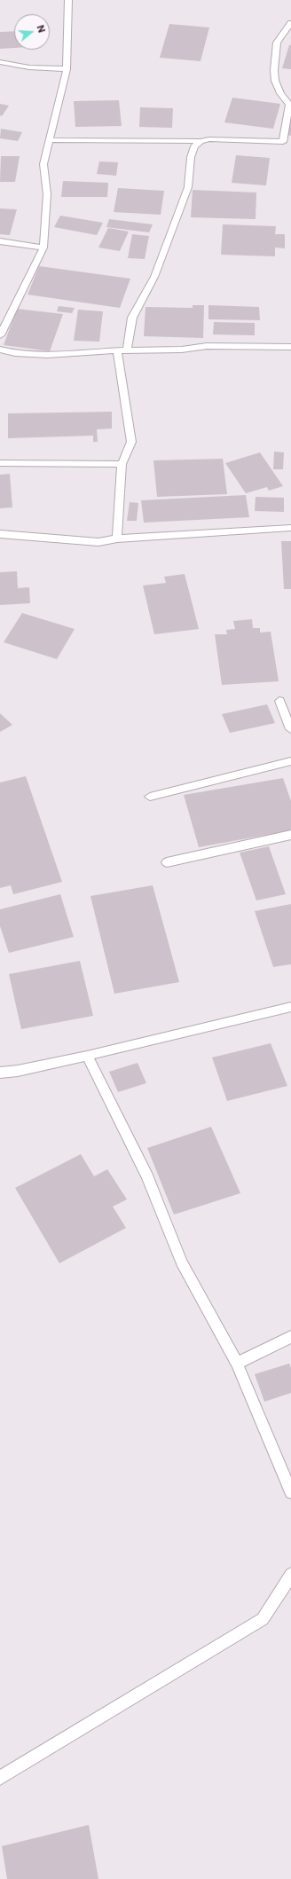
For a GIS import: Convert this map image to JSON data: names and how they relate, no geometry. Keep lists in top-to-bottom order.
{
  "north": "right"
}
